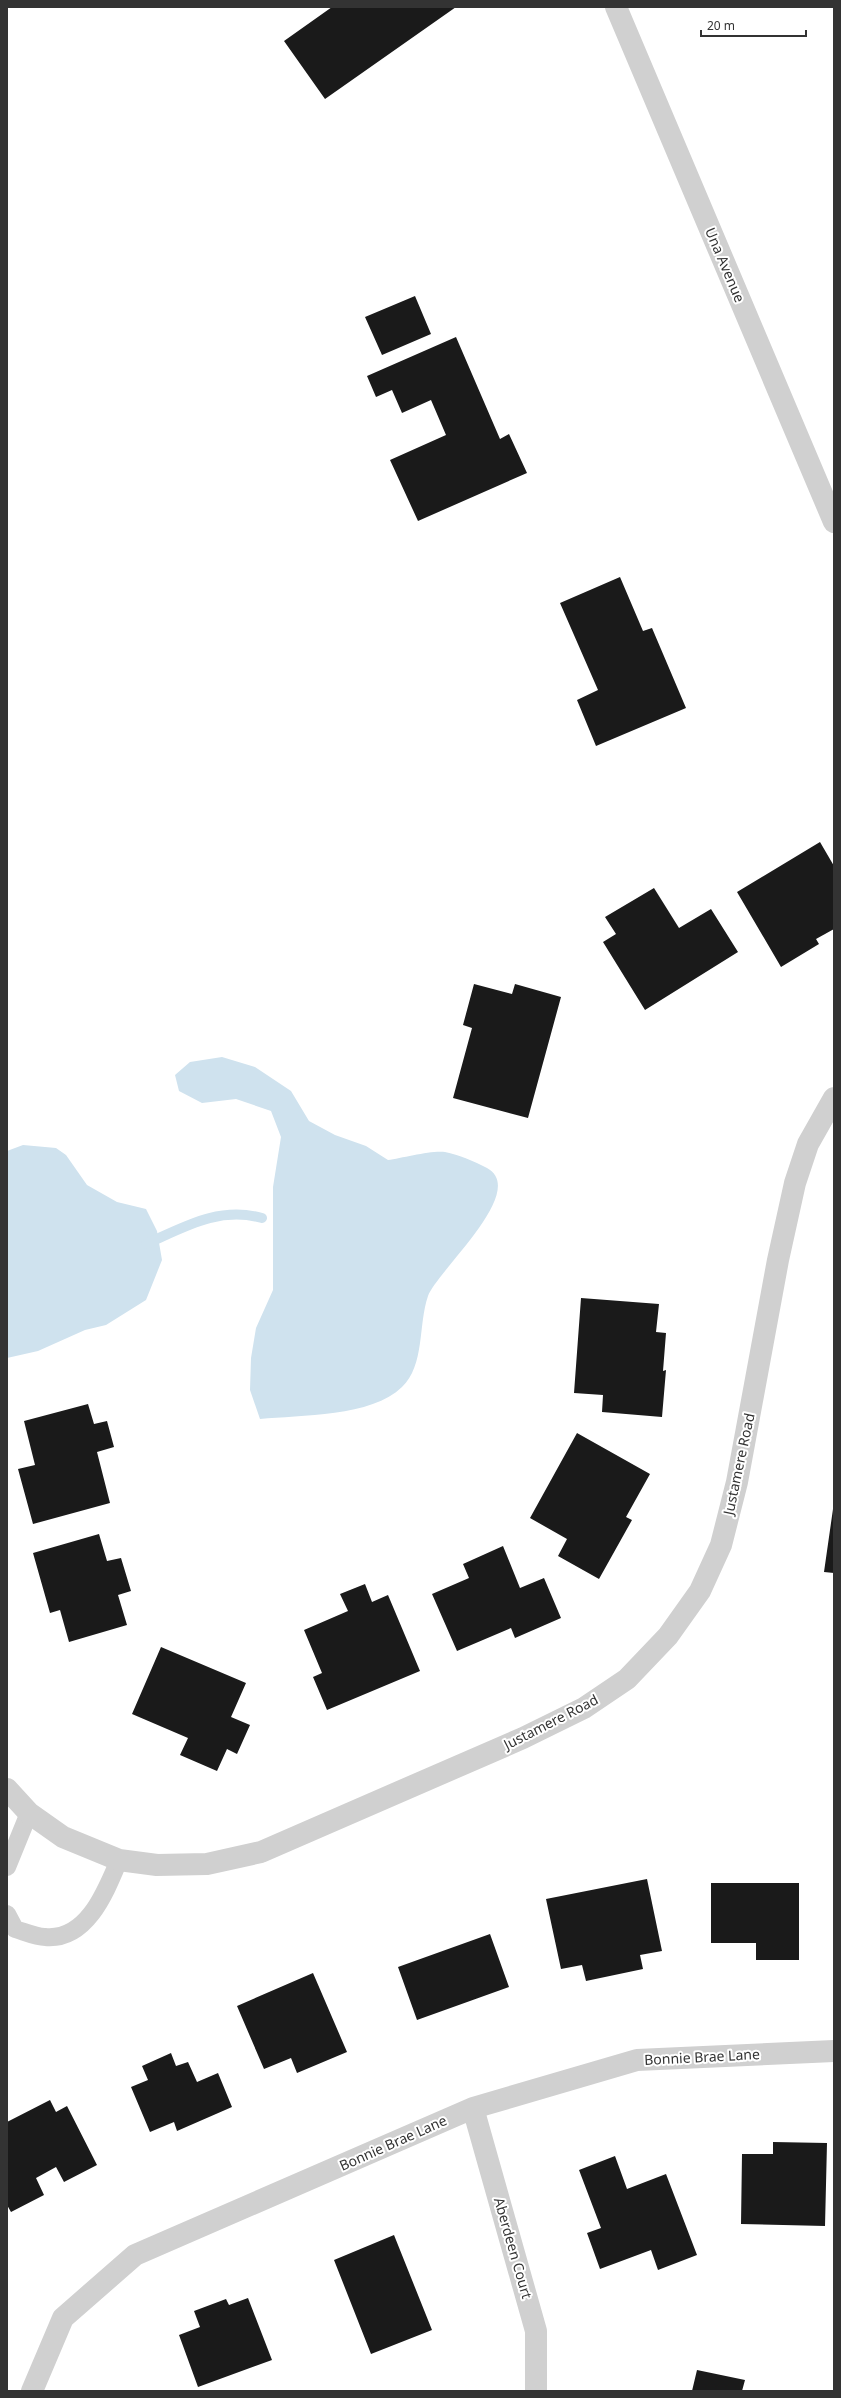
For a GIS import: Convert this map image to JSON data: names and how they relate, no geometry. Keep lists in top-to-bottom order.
{
  "streets": {
    "street": [
      "Una Avenue",
      "Justamere Road",
      "Bonnie Brae Lane",
      "Aberdeen Court"
    ]
  },
  "crossings": [
    ["Bonnie Brae Lane", "Aberdeen Court"]
  ],
  "scale_bar": "20 m"
}
